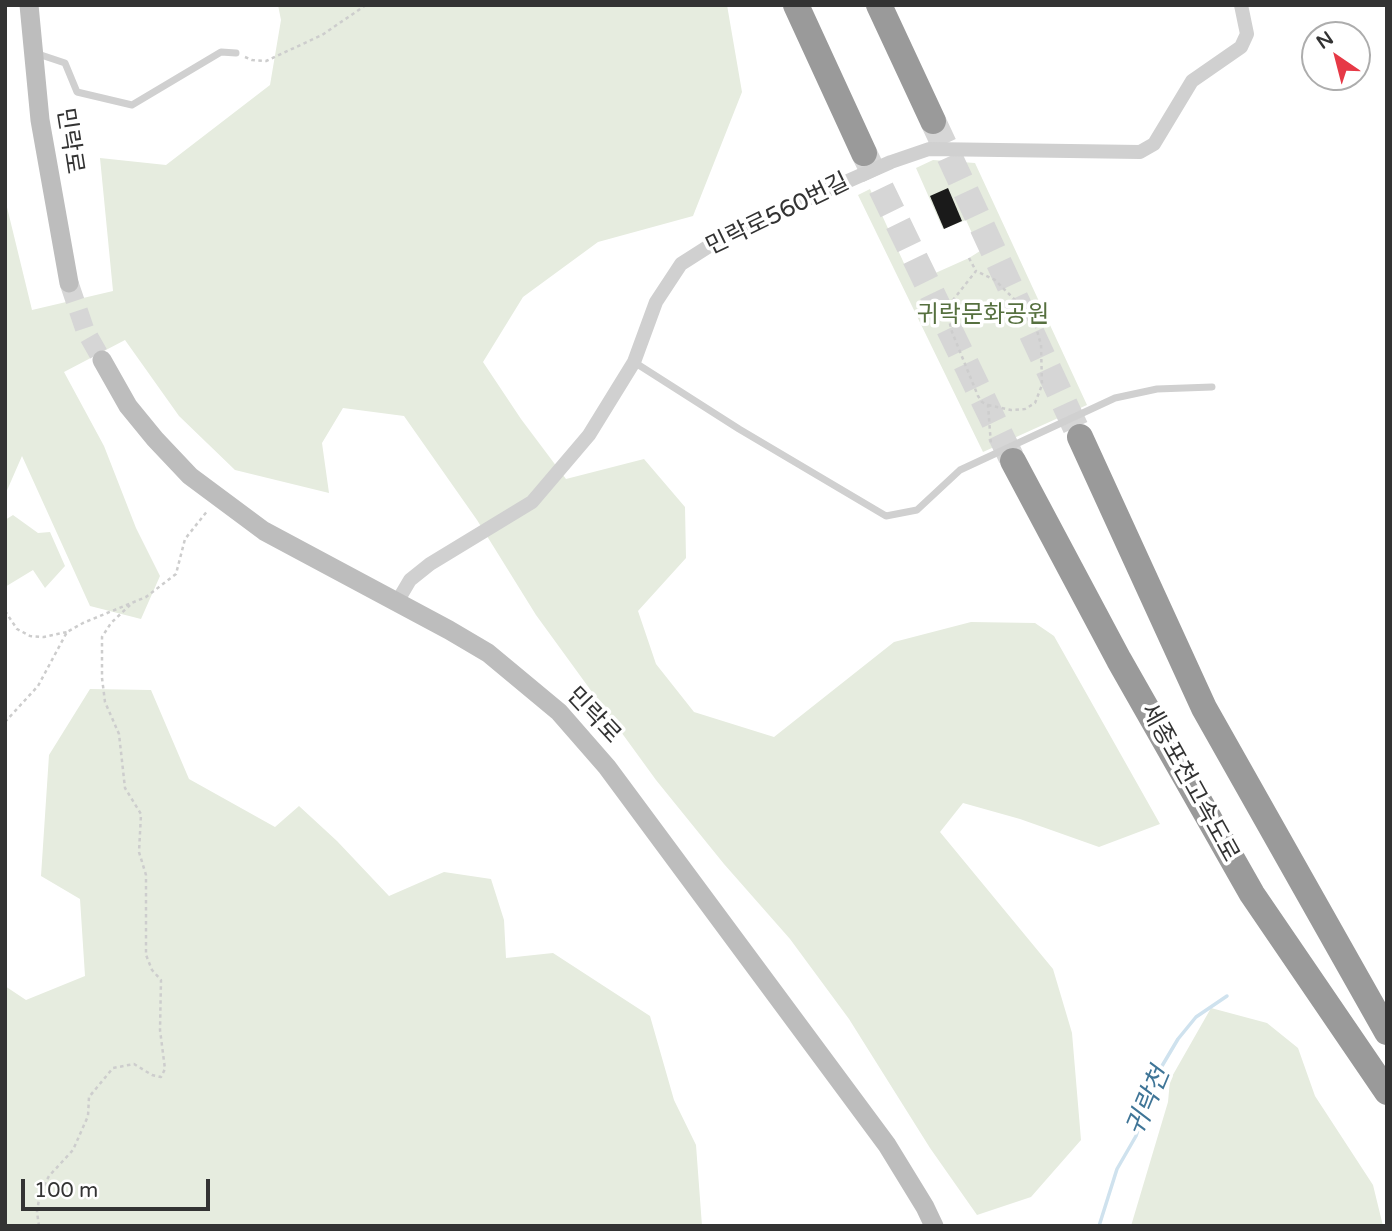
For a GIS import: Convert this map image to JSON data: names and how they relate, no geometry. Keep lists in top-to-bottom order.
{
  "streets": {
    "highway": ["세종포천고속도로"],
    "main road": ["민락로"],
    "street": ["민락로560번길"]
  },
  "crossings": [
    ["민락로", "민락로560번길"]
  ],
  "water": ["귀락천"],
  "parks": ["귀락문화공원"],
  "scale_bar": "100 m",
  "north": "top left"
}
